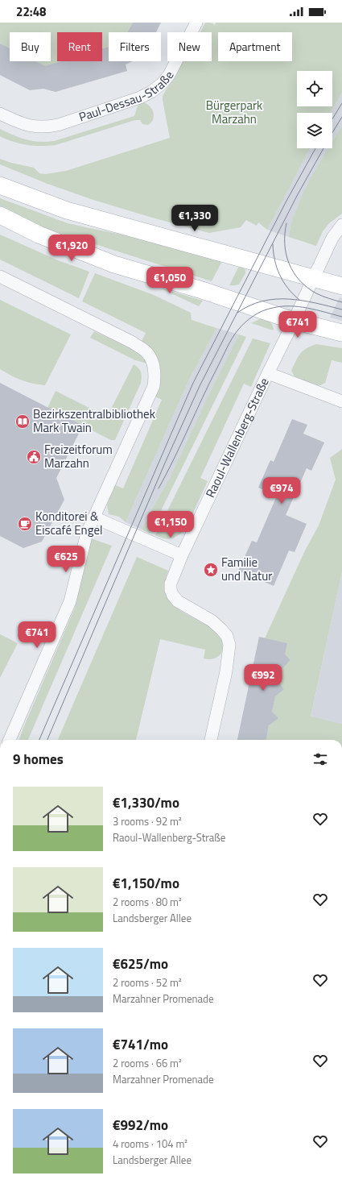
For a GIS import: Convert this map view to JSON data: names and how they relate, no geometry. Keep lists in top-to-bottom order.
{
  "streets": {
    "street": ["Paul-Dessau-Straße", "Raoul-Wallenberg-Straße"]
  },
  "parks": ["Bürgerpark Marzahn"],
  "places": {
    "library": ["Bezirkszentralbibliothek Mark Twain"],
    "public building": ["Freizeitforum Marzahn"],
    "cafe": ["Konditorei & Eiscafé Engel"],
    "place": ["Familie und Natur"]
  },
  "page": {
    "status": "22:48",
    "chip": [
      "Buy",
      "Rent",
      "Filters",
      "New",
      "Apartment"
    ],
    "price": [
      "€1,330",
      "€1,920",
      "€1,050",
      "€741",
      "€974",
      "€1,150",
      "€625",
      "€741",
      "€992"
    ],
    "heading": "9 homes",
    "list": [
      {
        "name": "€1,330/mo",
        "note": "3 rooms · 92 m² · Raoul-Wallenberg-Straße"
      },
      {
        "name": "€1,150/mo",
        "note": "2 rooms · 80 m² · Landsberger Allee"
      },
      {
        "name": "€625/mo",
        "note": "2 rooms · 52 m² · Marzahner Promenade"
      },
      {
        "name": "€741/mo",
        "note": "2 rooms · 66 m² · Marzahner Promenade"
      },
      {
        "name": "€992/mo",
        "note": "4 rooms · 104 m² · Landsberger Allee"
      }
    ]
  }
}
